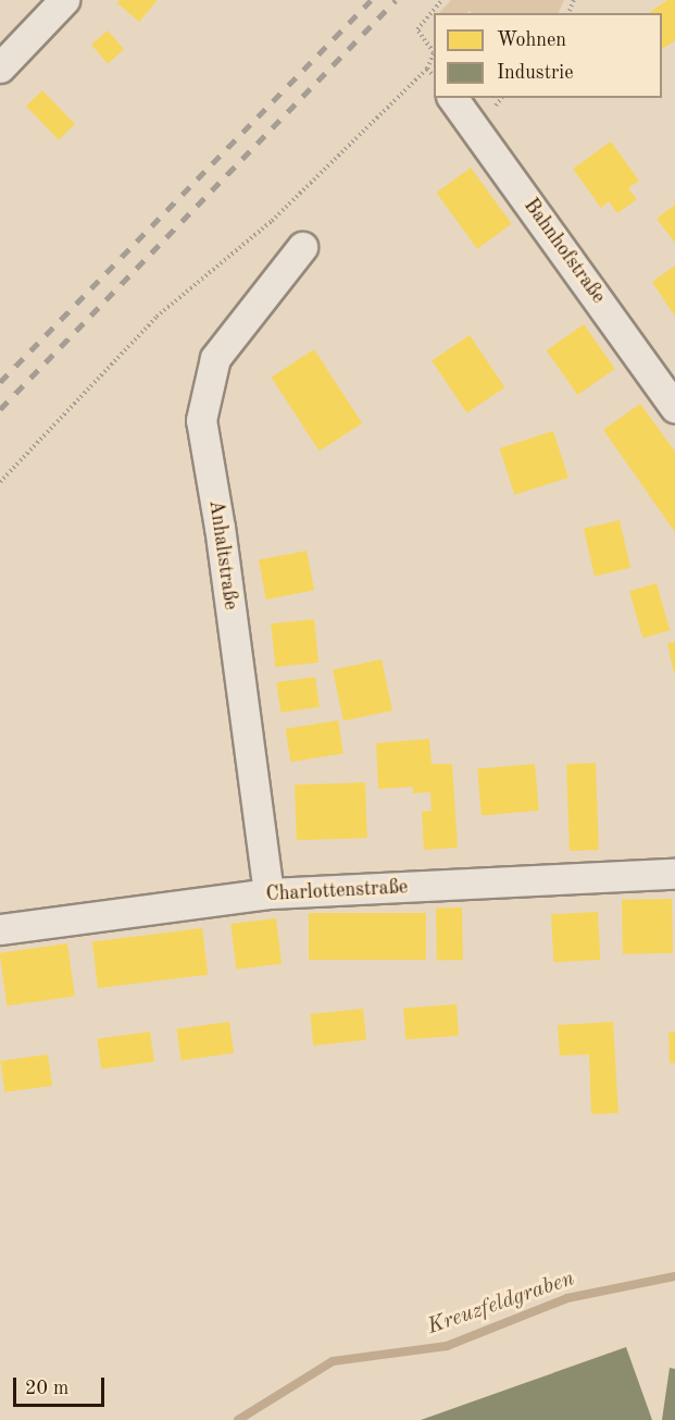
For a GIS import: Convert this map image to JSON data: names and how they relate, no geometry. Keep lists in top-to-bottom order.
{
  "streets": {
    "street": ["Bahnhofstraße", "Anhaltstraße", "Charlottenstraße"]
  },
  "crossings": [
    ["Anhaltstraße", "Charlottenstraße"]
  ],
  "water": ["Kreuzfeldgraben"],
  "legend": ["Wohnen", "Industrie"],
  "scale_bar": "20 m"
}
